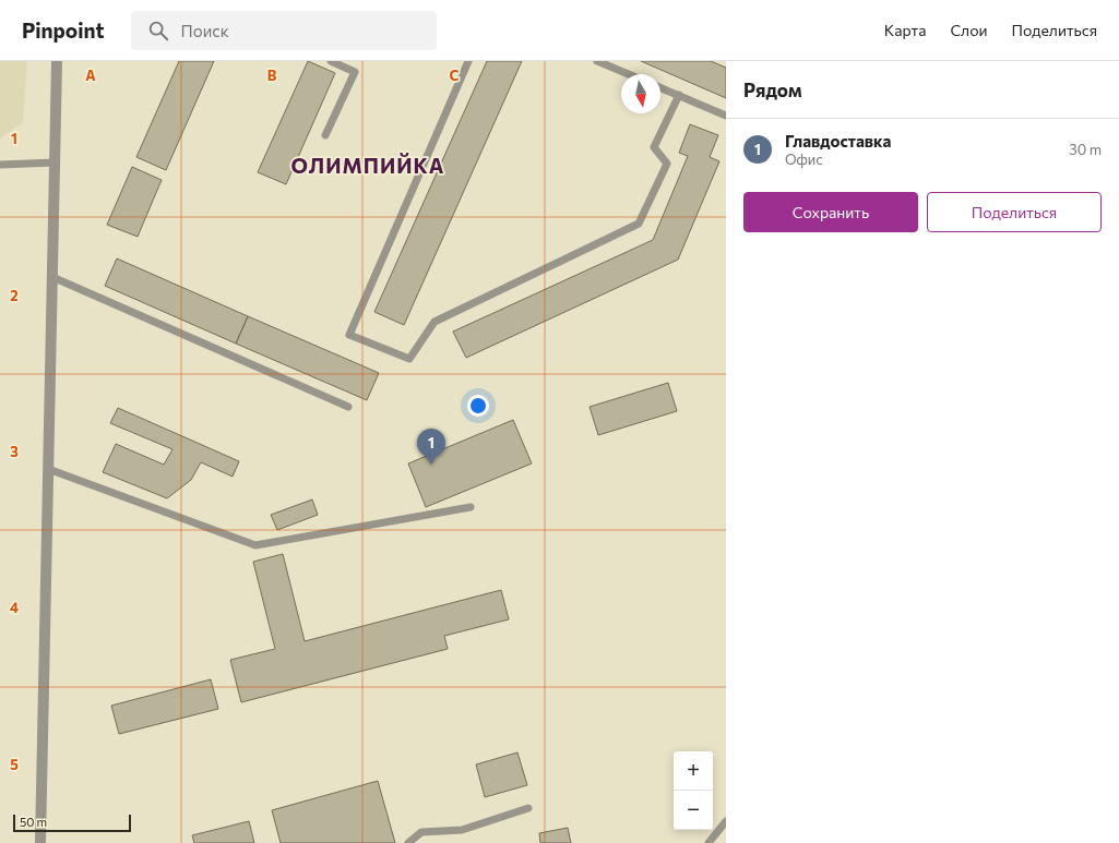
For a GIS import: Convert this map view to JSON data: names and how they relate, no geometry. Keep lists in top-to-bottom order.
{
  "districts": ["ОЛИМПИЙКА"],
  "scale_bar": "50 m",
  "north": "bottom",
  "page": {
    "header": "Pinpoint",
    "search": "Поиск",
    "nav": ["Карта", "Слои", "Поделиться"],
    "heading": "Рядом",
    "list": [
      {
        "mark": "1",
        "name": "Главдоставка",
        "note": "Офис",
        "value": "30 m"
      }
    ],
    "buttons": ["Сохранить", "Поделиться"],
    "pins": "1",
    "map_buttons": ["+", "−"],
    "scale": "50 m"
  },
  "grid": {
    "columns": ["A", "B", "C"],
    "rows": [
      "1",
      "2",
      "3",
      "4",
      "5"
    ]
  }
}
